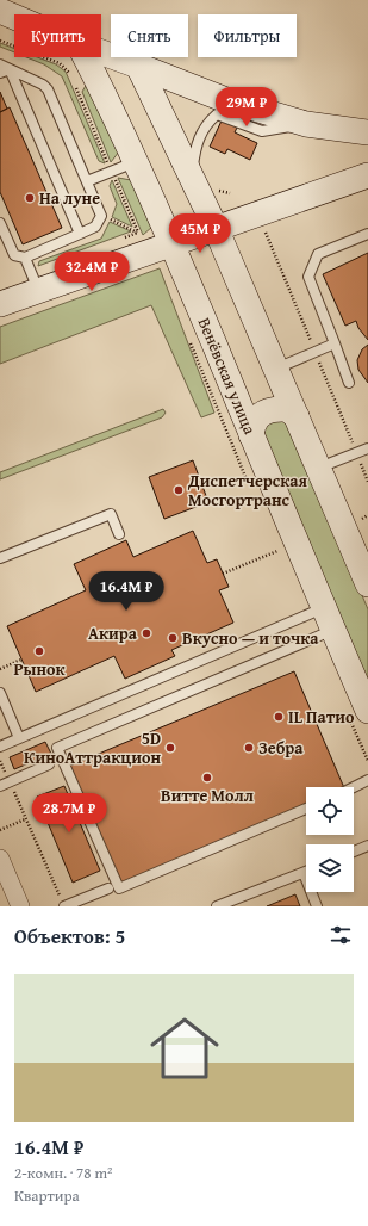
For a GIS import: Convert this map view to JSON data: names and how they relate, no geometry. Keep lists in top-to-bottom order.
{
  "streets": {
    "main road": ["Венёвская улица"]
  },
  "places": [
    "На луне",
    "Диспетчерская Мосгортранс",
    "Акира",
    "Вкусно — и точка",
    "Рынок",
    "IL Патио",
    "5D КиноАттракцион",
    "Зебра",
    "Витте Молл"
  ],
  "page": {
    "chip": ["Купить", "Снять", "Фильтры"],
    "price": [
      "29M ₽",
      "45M ₽",
      "32.4M ₽",
      "16.4M ₽",
      "28.7M ₽"
    ],
    "heading": "Объектов: 5",
    "list": [
      {
        "name": "16.4M ₽",
        "note": "2-комн. · 78 m² · Квартира"
      }
    ]
  }
}
